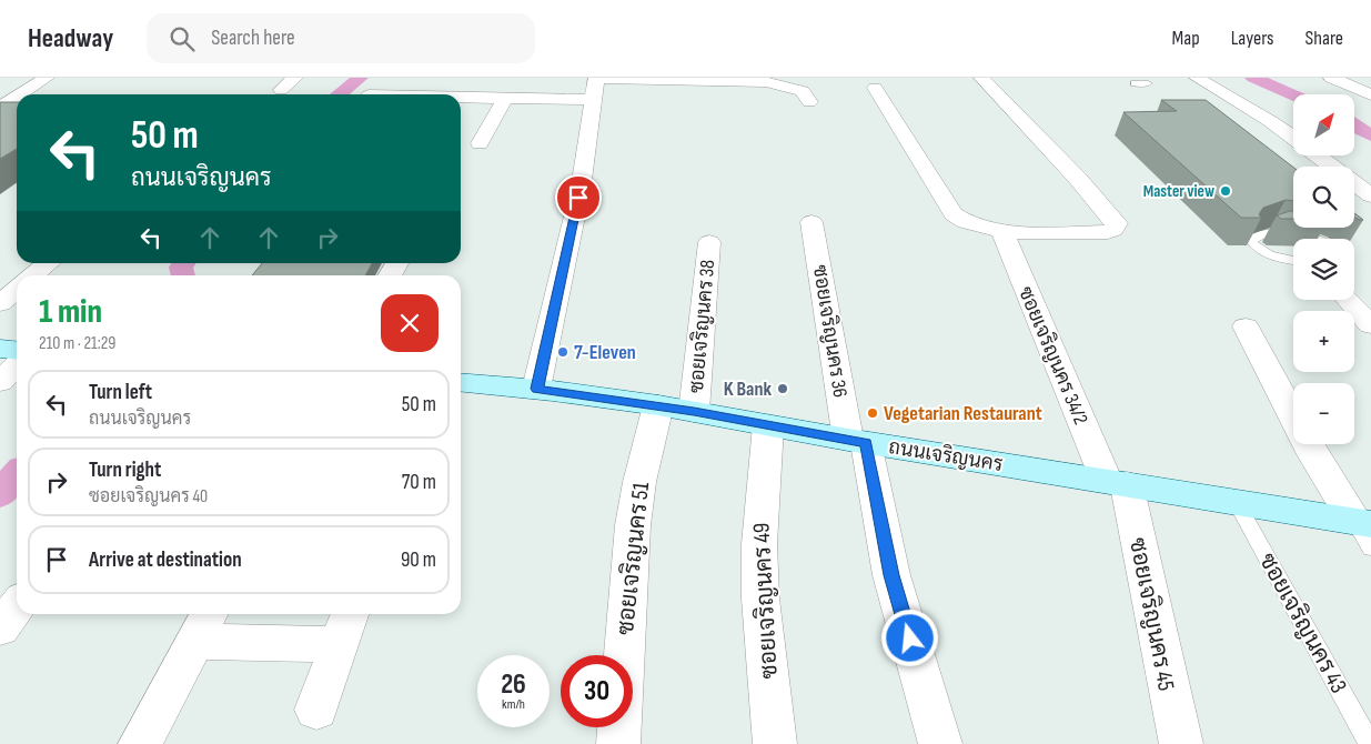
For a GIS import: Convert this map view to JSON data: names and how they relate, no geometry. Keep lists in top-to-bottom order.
{
  "streets": {
    "main road": ["ถนนเจริญนคร"],
    "street": [
      "ซอยเจริญนคร 38",
      "ซอยเจริญนคร 36",
      "ซอยเจริญนคร 34/2",
      "ซอยเจริญนคร 51",
      "ซอยเจริญนคร 49",
      "ซอยเจริญนคร 45"
    ],
    "lane": ["ซอยเจริญนคร 43"]
  },
  "crossings": [
    ["ซอยเจริญนคร 38", "ถนนเจริญนคร"],
    ["ซอยเจริญนคร 36", "ถนนเจริญนคร"],
    ["ซอยเจริญนคร 34/2", "ถนนเจริญนคร"],
    ["ซอยเจริญนคร 34/2", "ซอยเจริญนคร 45"],
    ["ถนนเจริญนคร", "ซอยเจริญนคร 51"],
    ["ถนนเจริญนคร", "ซอยเจริญนคร 49"],
    ["ถนนเจริญนคร", "ซอยเจริญนคร 45"],
    ["ถนนเจริญนคร", "ซอยเจริญนคร 43"]
  ],
  "places": [
    "Master view",
    "7-Eleven",
    "K Bank",
    "Vegetarian Restaurant"
  ],
  "north": "top right",
  "page": {
    "header": "Headway",
    "search": "Search here",
    "nav": ["Map", "Layers", "Share"],
    "map_buttons": ["+", "−"],
    "turn": ["50 m", "ถนนเจริญนคร"],
    "heading": ["1 min", "210 m · 21:29"],
    "list": [
      {
        "name": "Turn left",
        "note": "ถนนเจริญนคร",
        "value": "50 m"
      },
      {
        "name": "Turn right",
        "note": "ซอยเจริญนคร 40",
        "value": "70 m"
      },
      {
        "name": "Arrive at destination",
        "value": "90 m"
      }
    ],
    "speed": "26 km/h",
    "limit": "30"
  }
}
